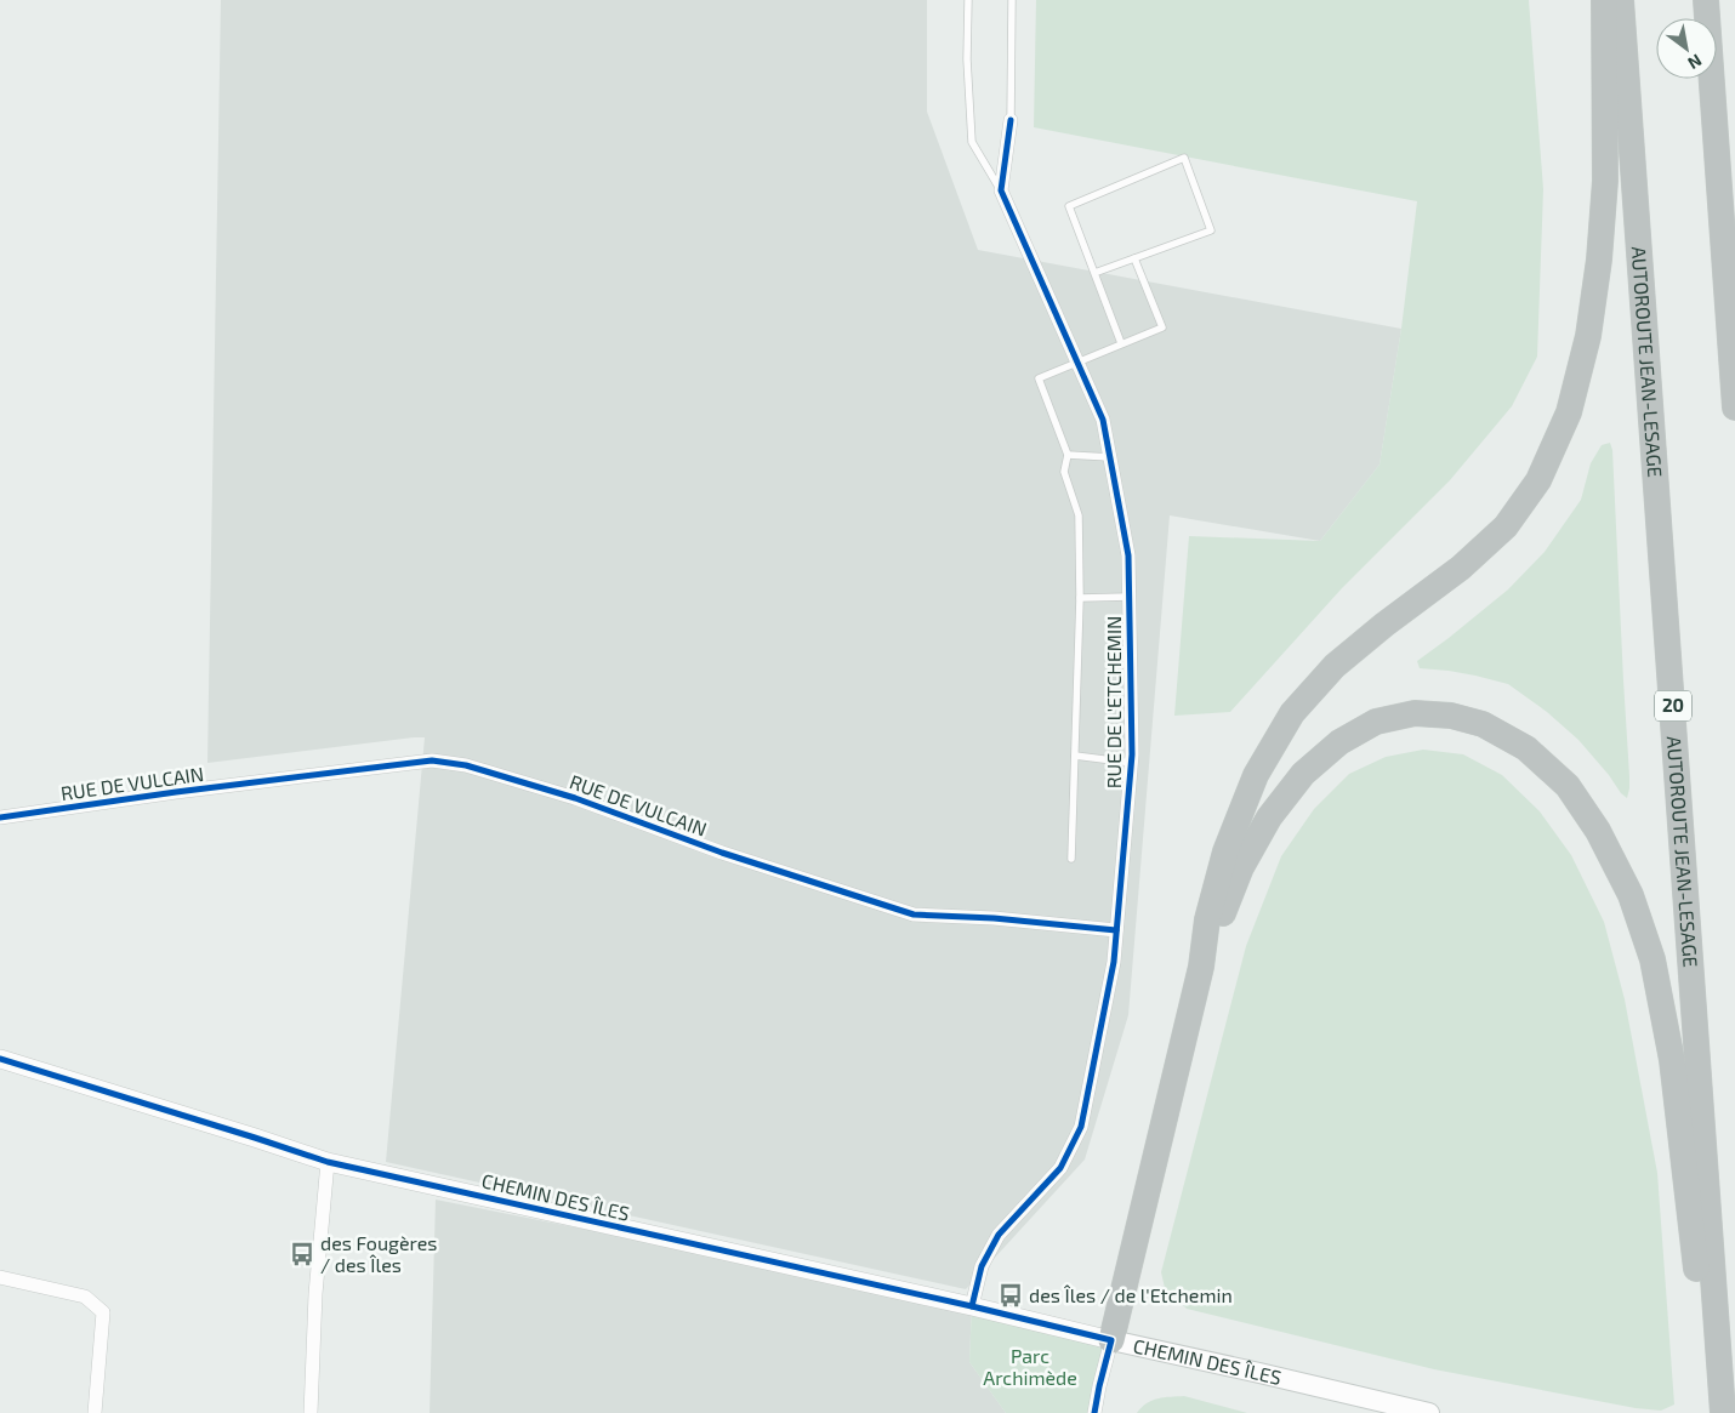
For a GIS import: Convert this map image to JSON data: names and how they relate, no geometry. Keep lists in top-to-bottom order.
{
  "streets": {
    "highway": ["AUTOROUTE JEAN-LESAGE", "20"],
    "main road": ["CHEMIN DES ÎLES"],
    "street": ["RUE DE L'ETCHEMIN", "RUE DE VULCAIN"]
  },
  "crossings": [
    ["RUE DE L'ETCHEMIN", "RUE DE VULCAIN"],
    ["RUE DE L'ETCHEMIN", "CHEMIN DES ÎLES"]
  ],
  "parks": ["Parc Archimède"],
  "places": {
    "bus stop": ["des Fougères / des Îles", "des Îles / de l'Etchemin"]
  },
  "north": "bottom right"
}
